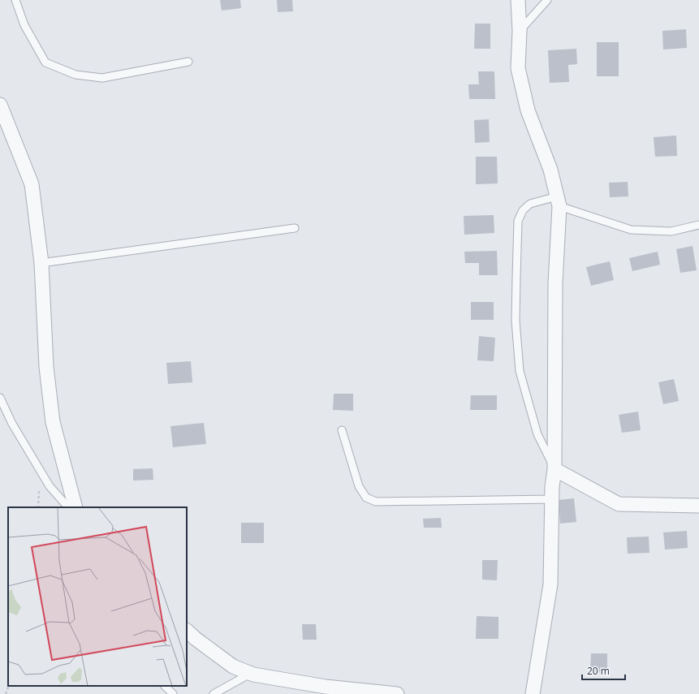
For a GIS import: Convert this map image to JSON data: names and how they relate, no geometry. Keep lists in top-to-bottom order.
{
  "scale_bar": "20 m"
}
